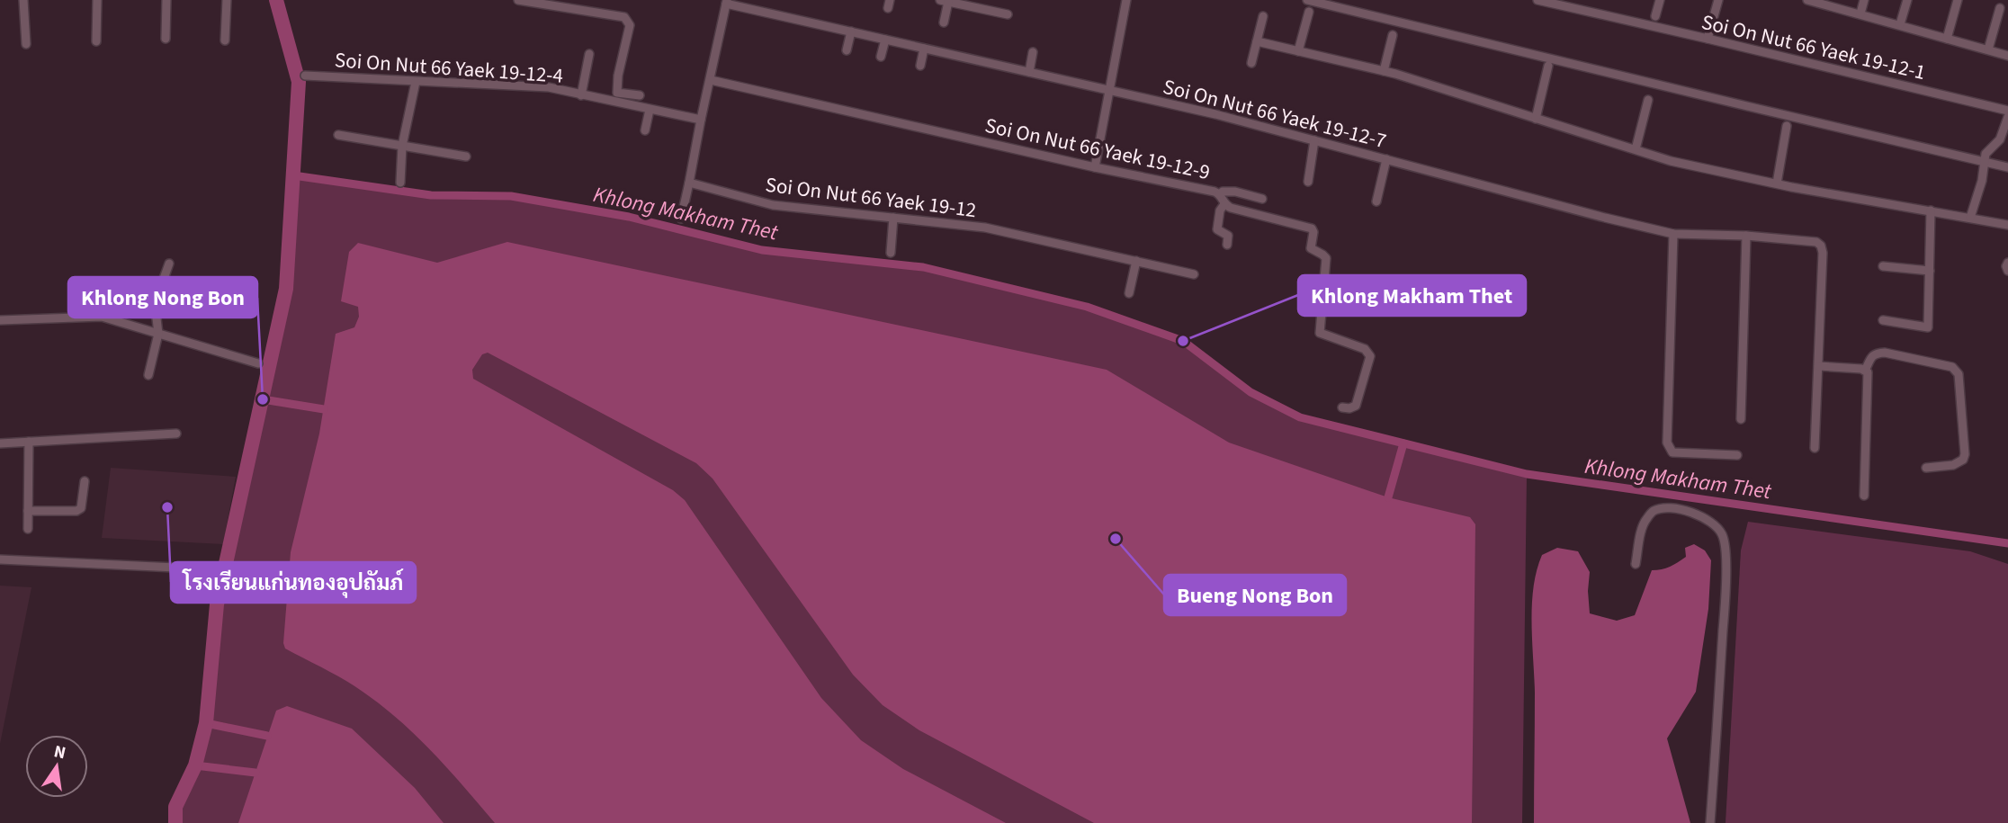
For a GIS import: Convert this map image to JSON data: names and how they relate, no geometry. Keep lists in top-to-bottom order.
{
  "streets": {
    "street": [
      "Soi On Nut 66 Yaek 19-12-1",
      "Soi On Nut 66 Yaek 19-12-4",
      "Soi On Nut 66 Yaek 19-12-7",
      "Soi On Nut 66 Yaek 19-12-9",
      "Soi On Nut 66 Yaek 19-12"
    ]
  },
  "water": ["Khlong Makham Thet"],
  "places": [
    "Khlong Makham Thet",
    "Khlong Nong Bon",
    "โรงเรียนแก่นทองอุปถัมภ์",
    "Bueng Nong Bon"
  ],
  "north": "top"
}
